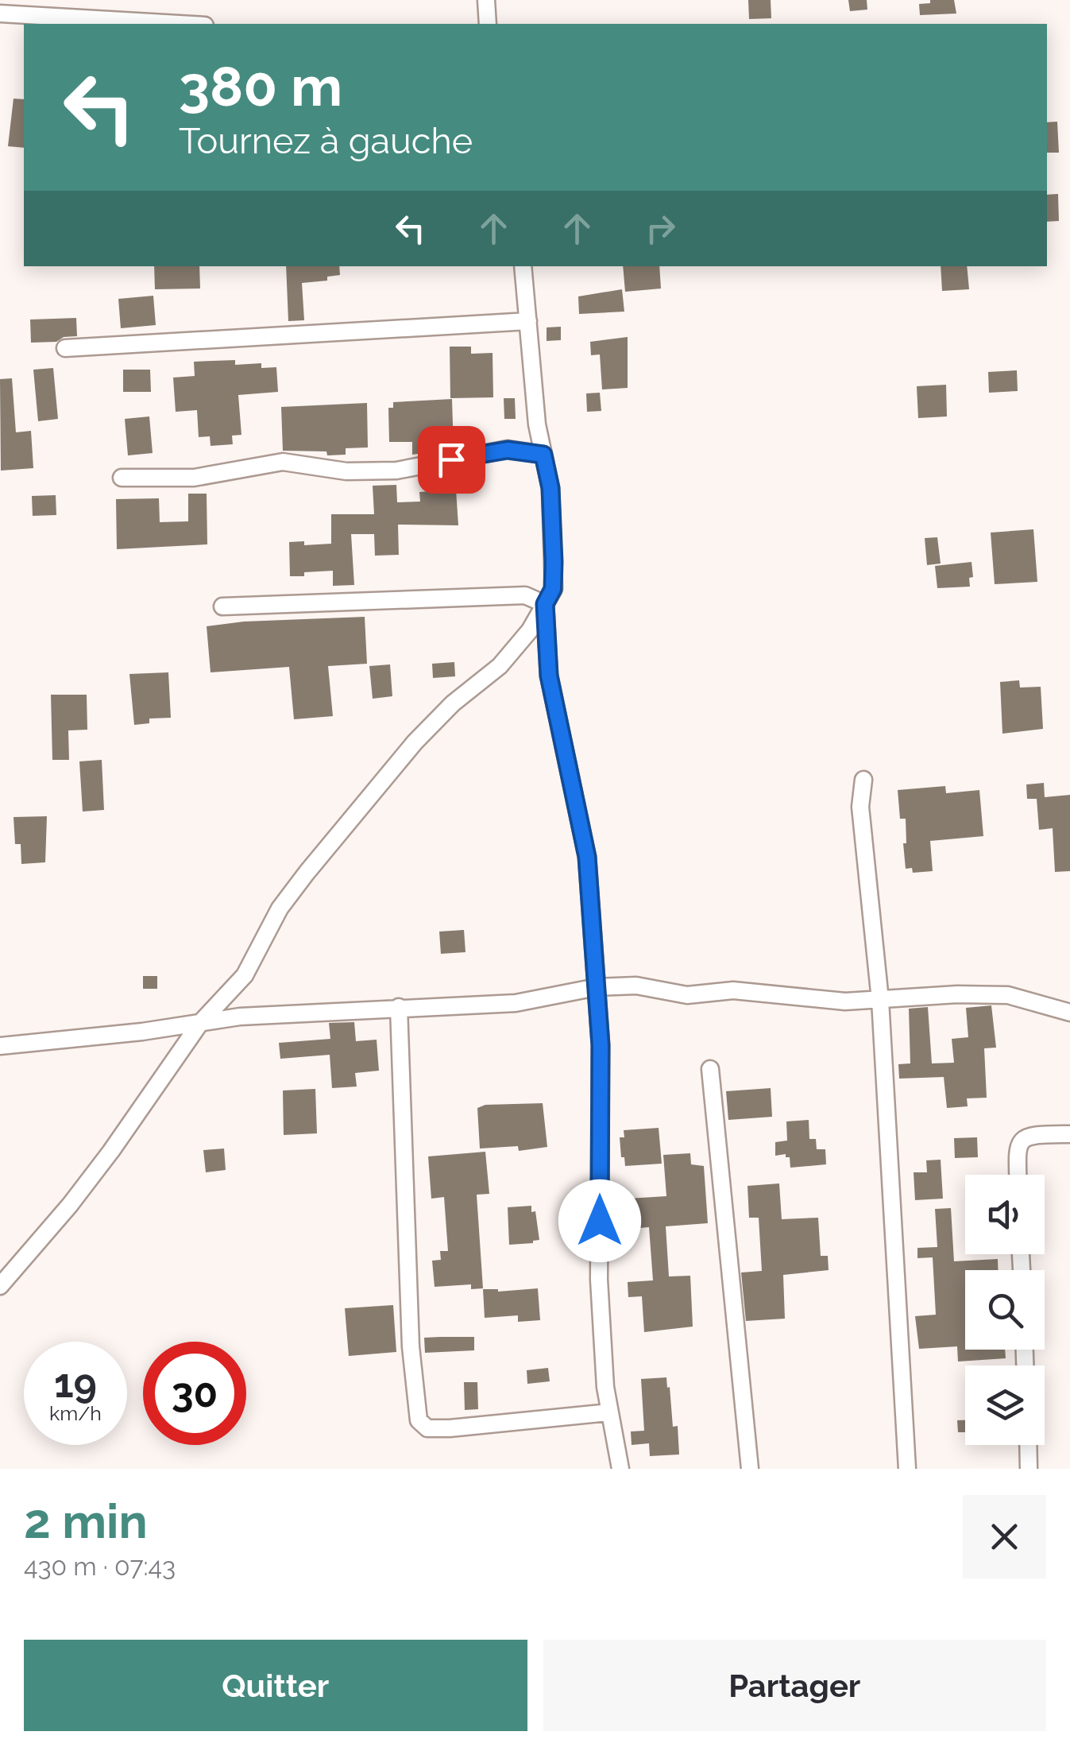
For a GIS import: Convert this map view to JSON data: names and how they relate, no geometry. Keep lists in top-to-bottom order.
{
  "page": {
    "turn": ["380 m", "Tournez à gauche"],
    "speed": "19 km/h",
    "limit": "30",
    "heading": ["2 min", "430 m · 07:43"],
    "buttons": ["Quitter", "Partager"]
  }
}
